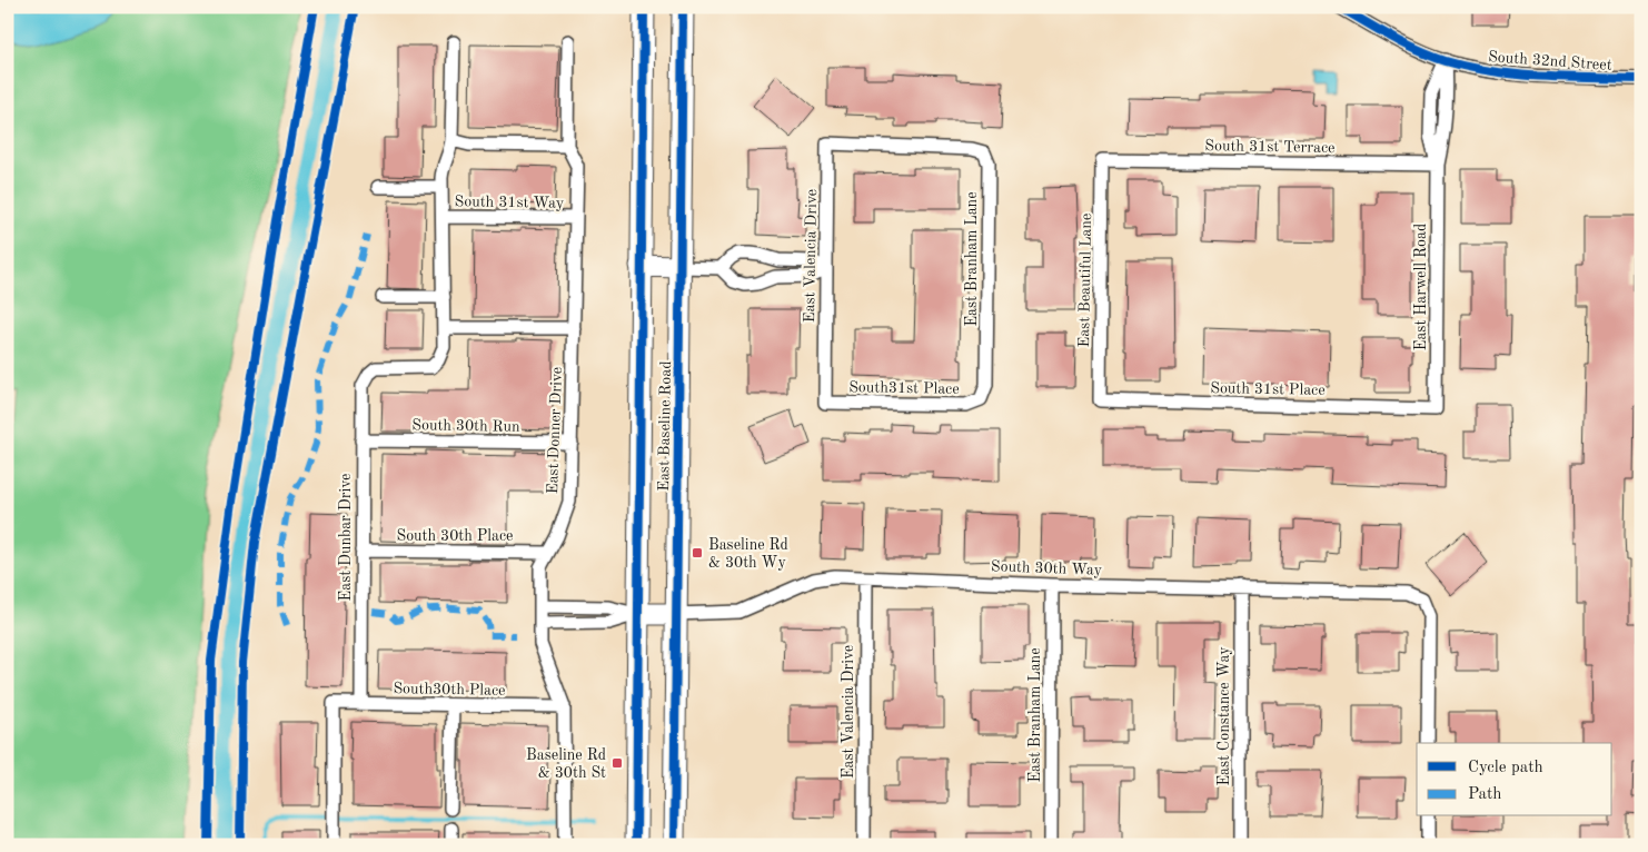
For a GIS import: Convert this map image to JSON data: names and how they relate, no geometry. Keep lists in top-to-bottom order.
{
  "streets": {
    "main road": ["East Baseline Road"],
    "street": [
      "South 32nd Street",
      "South 31st Terrace",
      "South 31st Way",
      "East Valencia Drive",
      "East Branham Lane",
      "East Beautiful Lane",
      "East Harwell Road",
      "South31st Place",
      "South 31st Place",
      "South 30th Run",
      "East Donner Drive",
      "South 30th Place",
      "East Dunbar Drive",
      "South 30th Way",
      "South30th Place",
      "East Constance Way"
    ]
  },
  "crossings": [
    ["South 32nd Street", "East Harwell Road"],
    ["South 31st Terrace", "East Beautiful Lane"],
    ["South 31st Terrace", "East Harwell Road"],
    ["South 31st Way", "East Donner Drive"],
    ["East Valencia Drive", "East Branham Lane"],
    ["East Valencia Drive", "South31st Place"],
    ["East Valencia Drive", "South 30th Way"],
    ["East Branham Lane", "South31st Place"],
    ["East Branham Lane", "South 30th Way"],
    ["East Beautiful Lane", "South 31st Place"],
    ["East Harwell Road", "South 31st Place"],
    ["South 30th Run", "East Donner Drive"],
    ["South 30th Run", "East Dunbar Drive"],
    ["East Baseline Road", "South 30th Way"],
    ["East Donner Drive", "South 30th Place"],
    ["East Donner Drive", "South30th Place"],
    ["South 30th Place", "East Dunbar Drive"],
    ["East Dunbar Drive", "South30th Place"],
    ["South 30th Way", "East Constance Way"]
  ],
  "places": {
    "transit": ["Baseline Rd & 30th Wy", "Baseline Rd & 30th St"]
  },
  "legend": ["Cycle path", "Path"]
}
